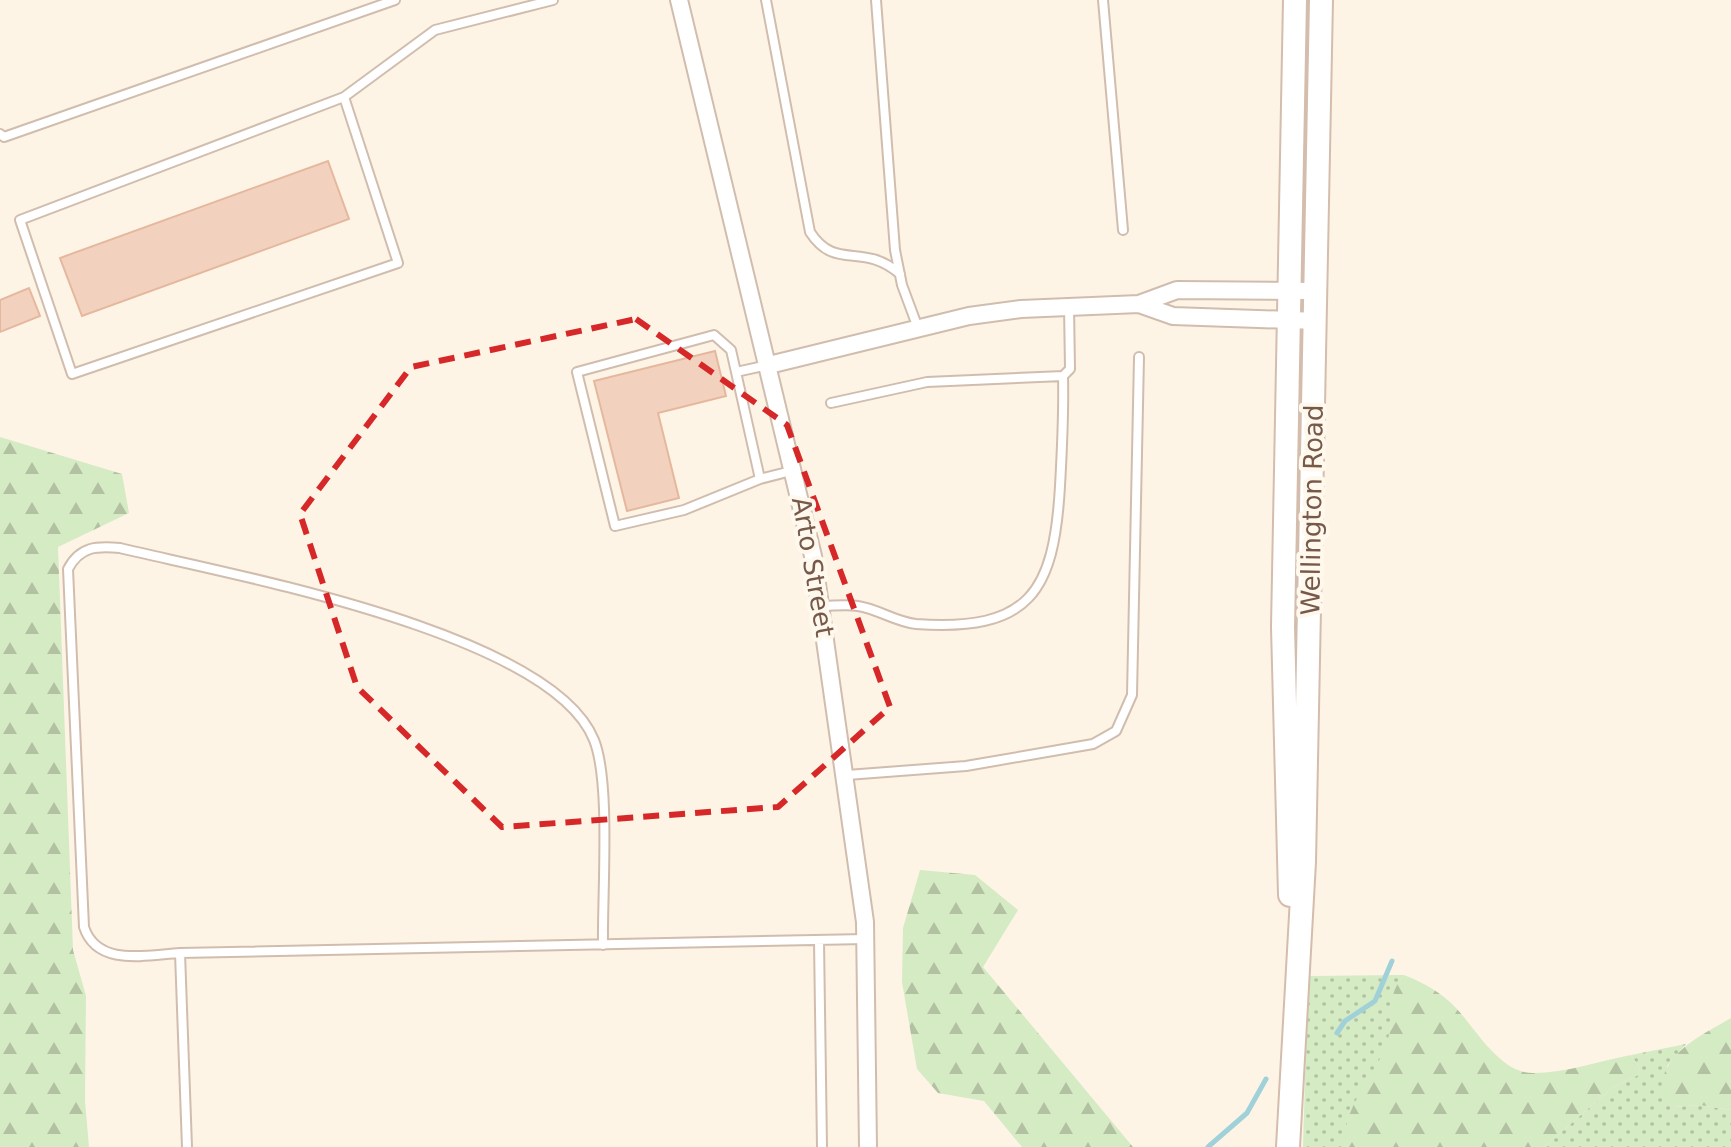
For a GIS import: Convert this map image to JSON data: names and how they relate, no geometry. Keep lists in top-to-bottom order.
{
  "streets": {
    "main road": ["Wellington Road"],
    "street": ["Arto Street"]
  }
}
